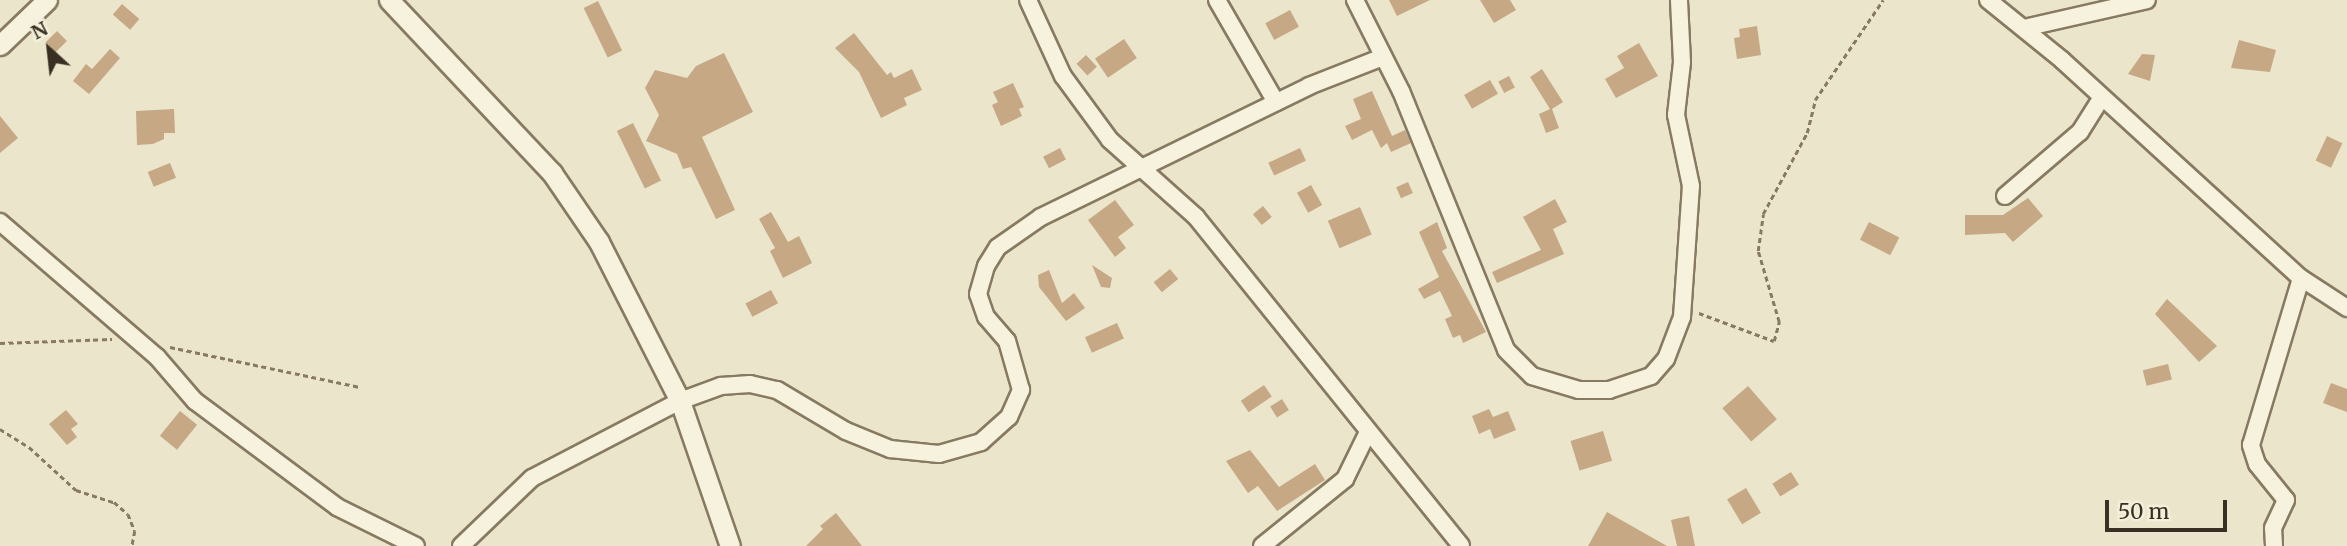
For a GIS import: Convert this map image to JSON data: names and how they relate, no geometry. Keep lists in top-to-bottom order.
{
  "scale_bar": "50 m",
  "north": "top left"
}
